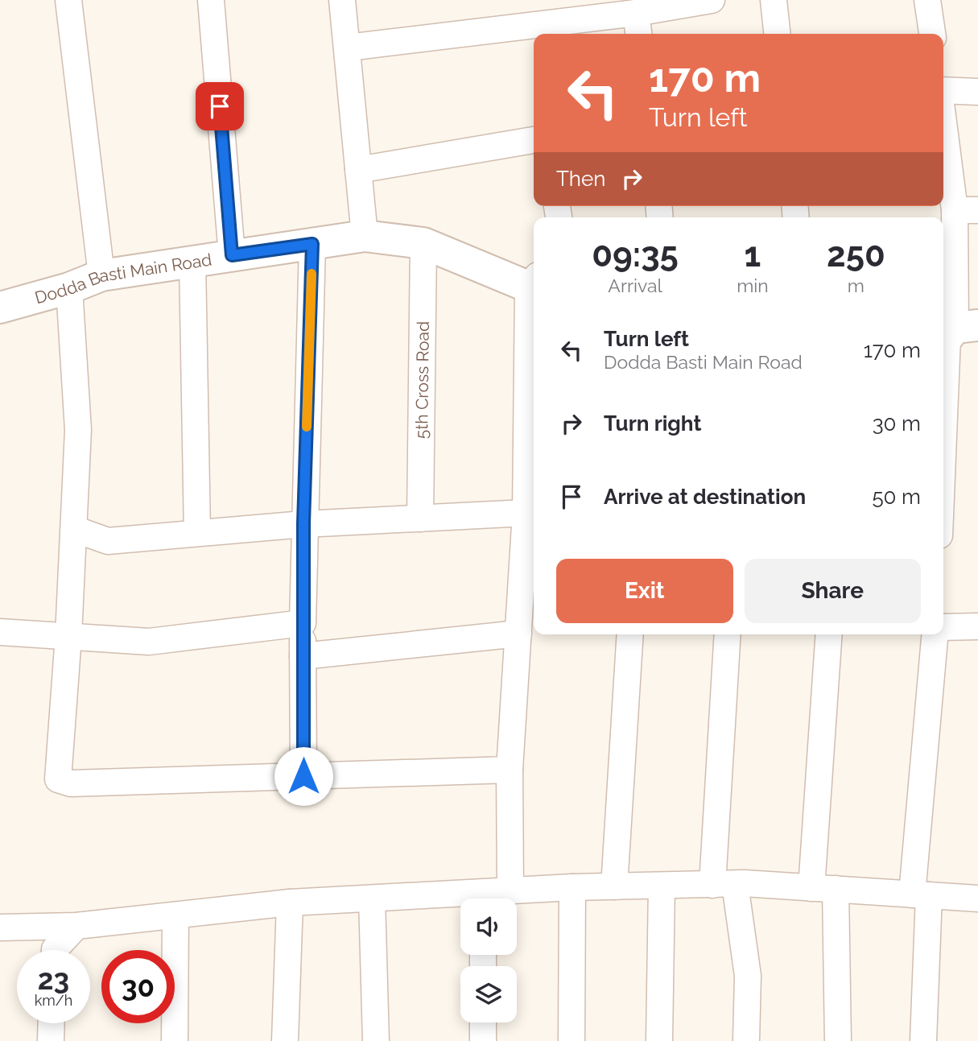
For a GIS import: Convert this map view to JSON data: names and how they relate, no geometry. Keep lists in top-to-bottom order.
{
  "streets": {
    "street": ["Dodda Basti Main Road", "5th Cross Road"]
  },
  "crossings": [
    ["Dodda Basti Main Road", "5th Cross Road"]
  ],
  "page": {
    "turn": ["170 m", "Turn left"],
    "then": "Then",
    "eta": [
      "09:35",
      "Arrival",
      "1",
      "min",
      "250",
      "m"
    ],
    "list": [
      {
        "name": "Turn left",
        "note": "Dodda Basti Main Road",
        "value": "170 m"
      },
      {
        "name": "Turn right",
        "value": "30 m"
      },
      {
        "name": "Arrive at destination",
        "value": "50 m"
      }
    ],
    "buttons": ["Exit", "Share"],
    "speed": "23 km/h",
    "limit": "30"
  }
}
